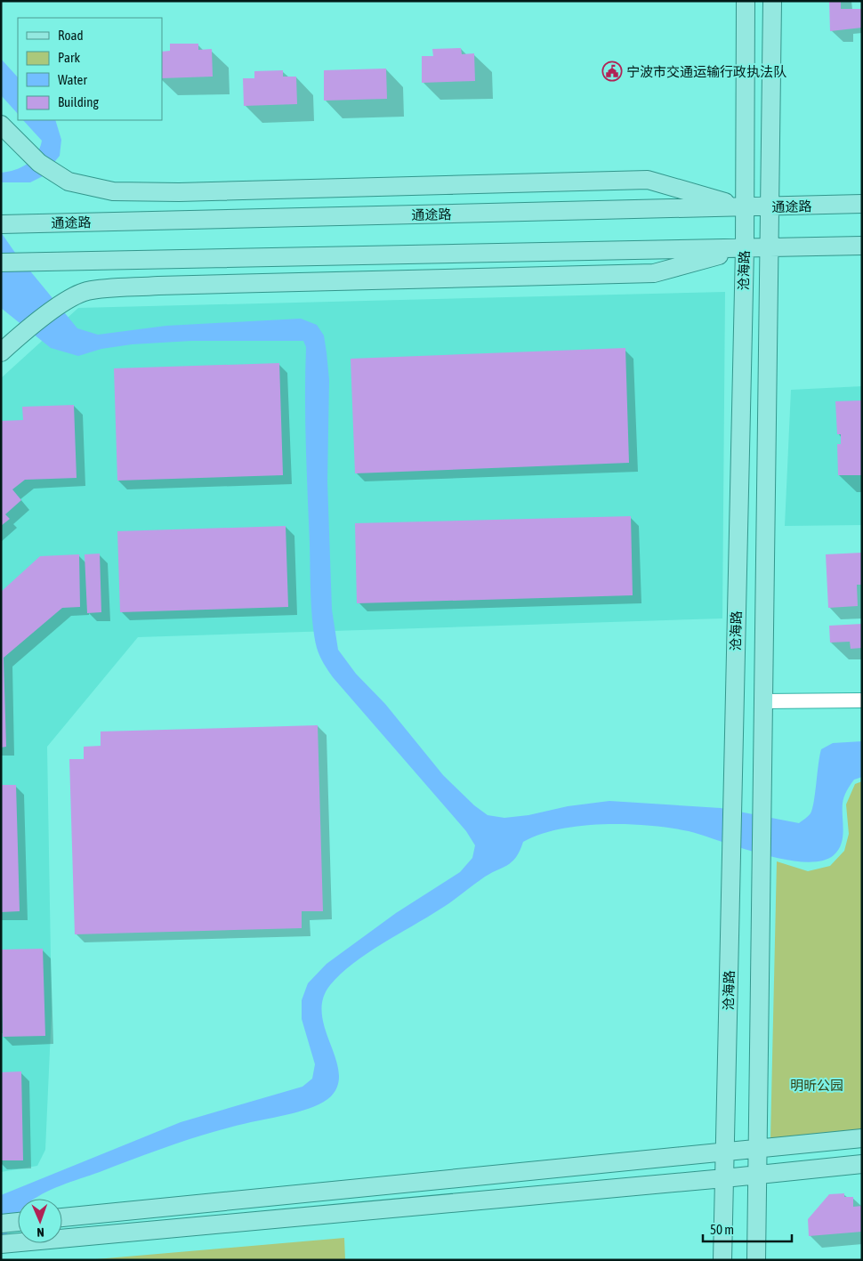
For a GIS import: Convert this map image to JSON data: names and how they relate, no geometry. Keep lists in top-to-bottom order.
{
  "streets": {
    "main road": ["通途路", "沧海路"]
  },
  "crossings": [
    ["通途路", "沧海路"]
  ],
  "parks": ["明昕公园"],
  "places": {
    "public building": ["宁波市交通运输行政执法队"]
  },
  "legend": [
    "Road",
    "Park",
    "Water",
    "Building"
  ],
  "scale_bar": "50 m",
  "north": "bottom"
}
